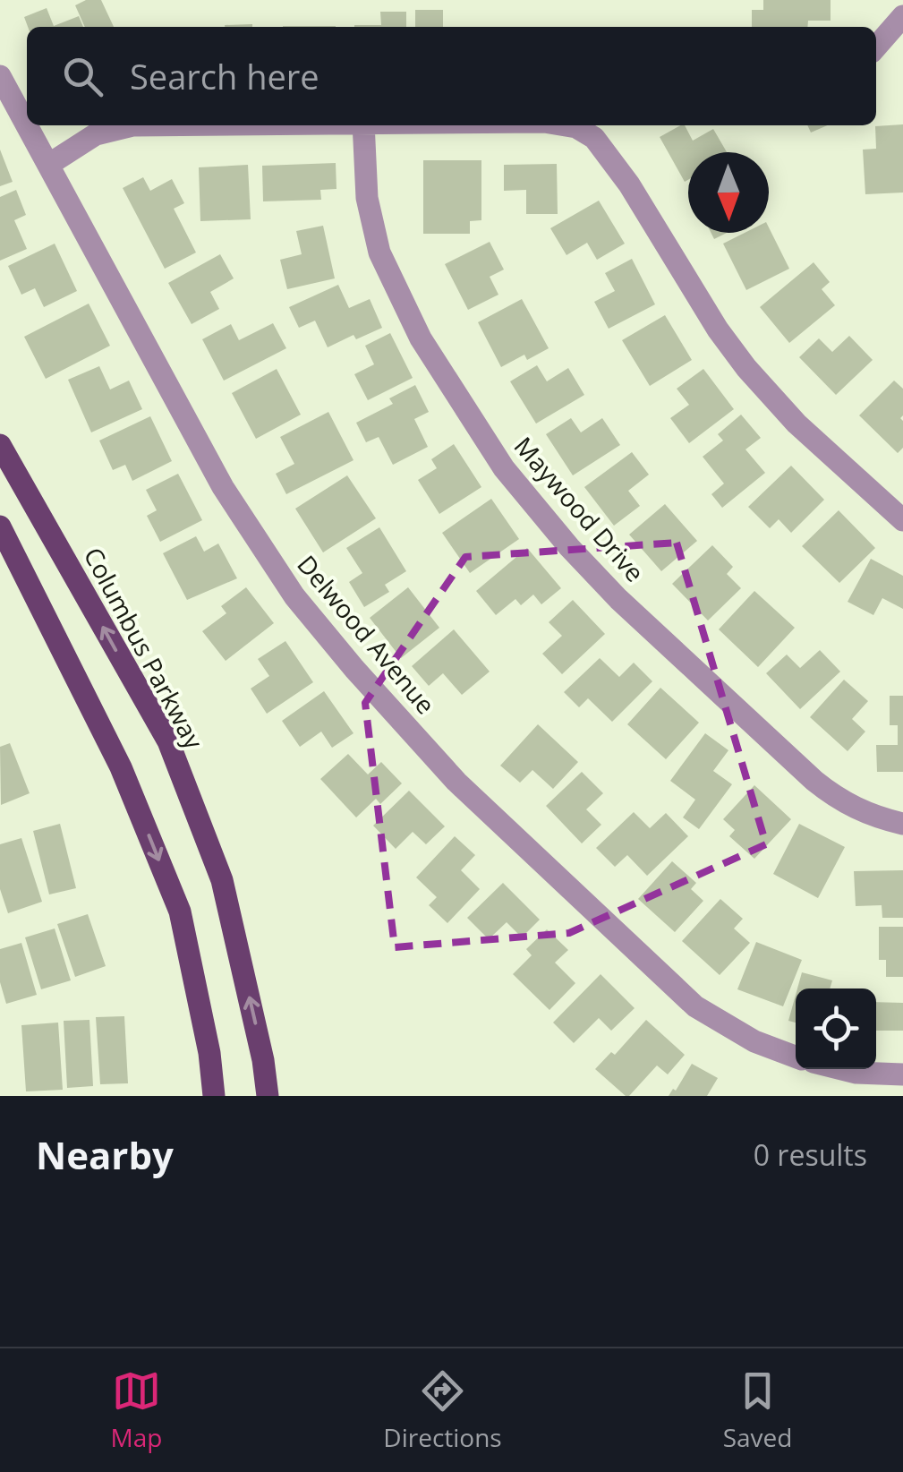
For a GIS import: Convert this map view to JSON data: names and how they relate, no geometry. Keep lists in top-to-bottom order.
{
  "streets": {
    "main road": ["Columbus Parkway"],
    "street": ["Maywood Drive", "Delwood Avenue"]
  },
  "north": "bottom",
  "page": {
    "search": "Search here",
    "heading": ["Nearby", "0 results"],
    "nav": ["Map", "Directions", "Saved"]
  }
}
